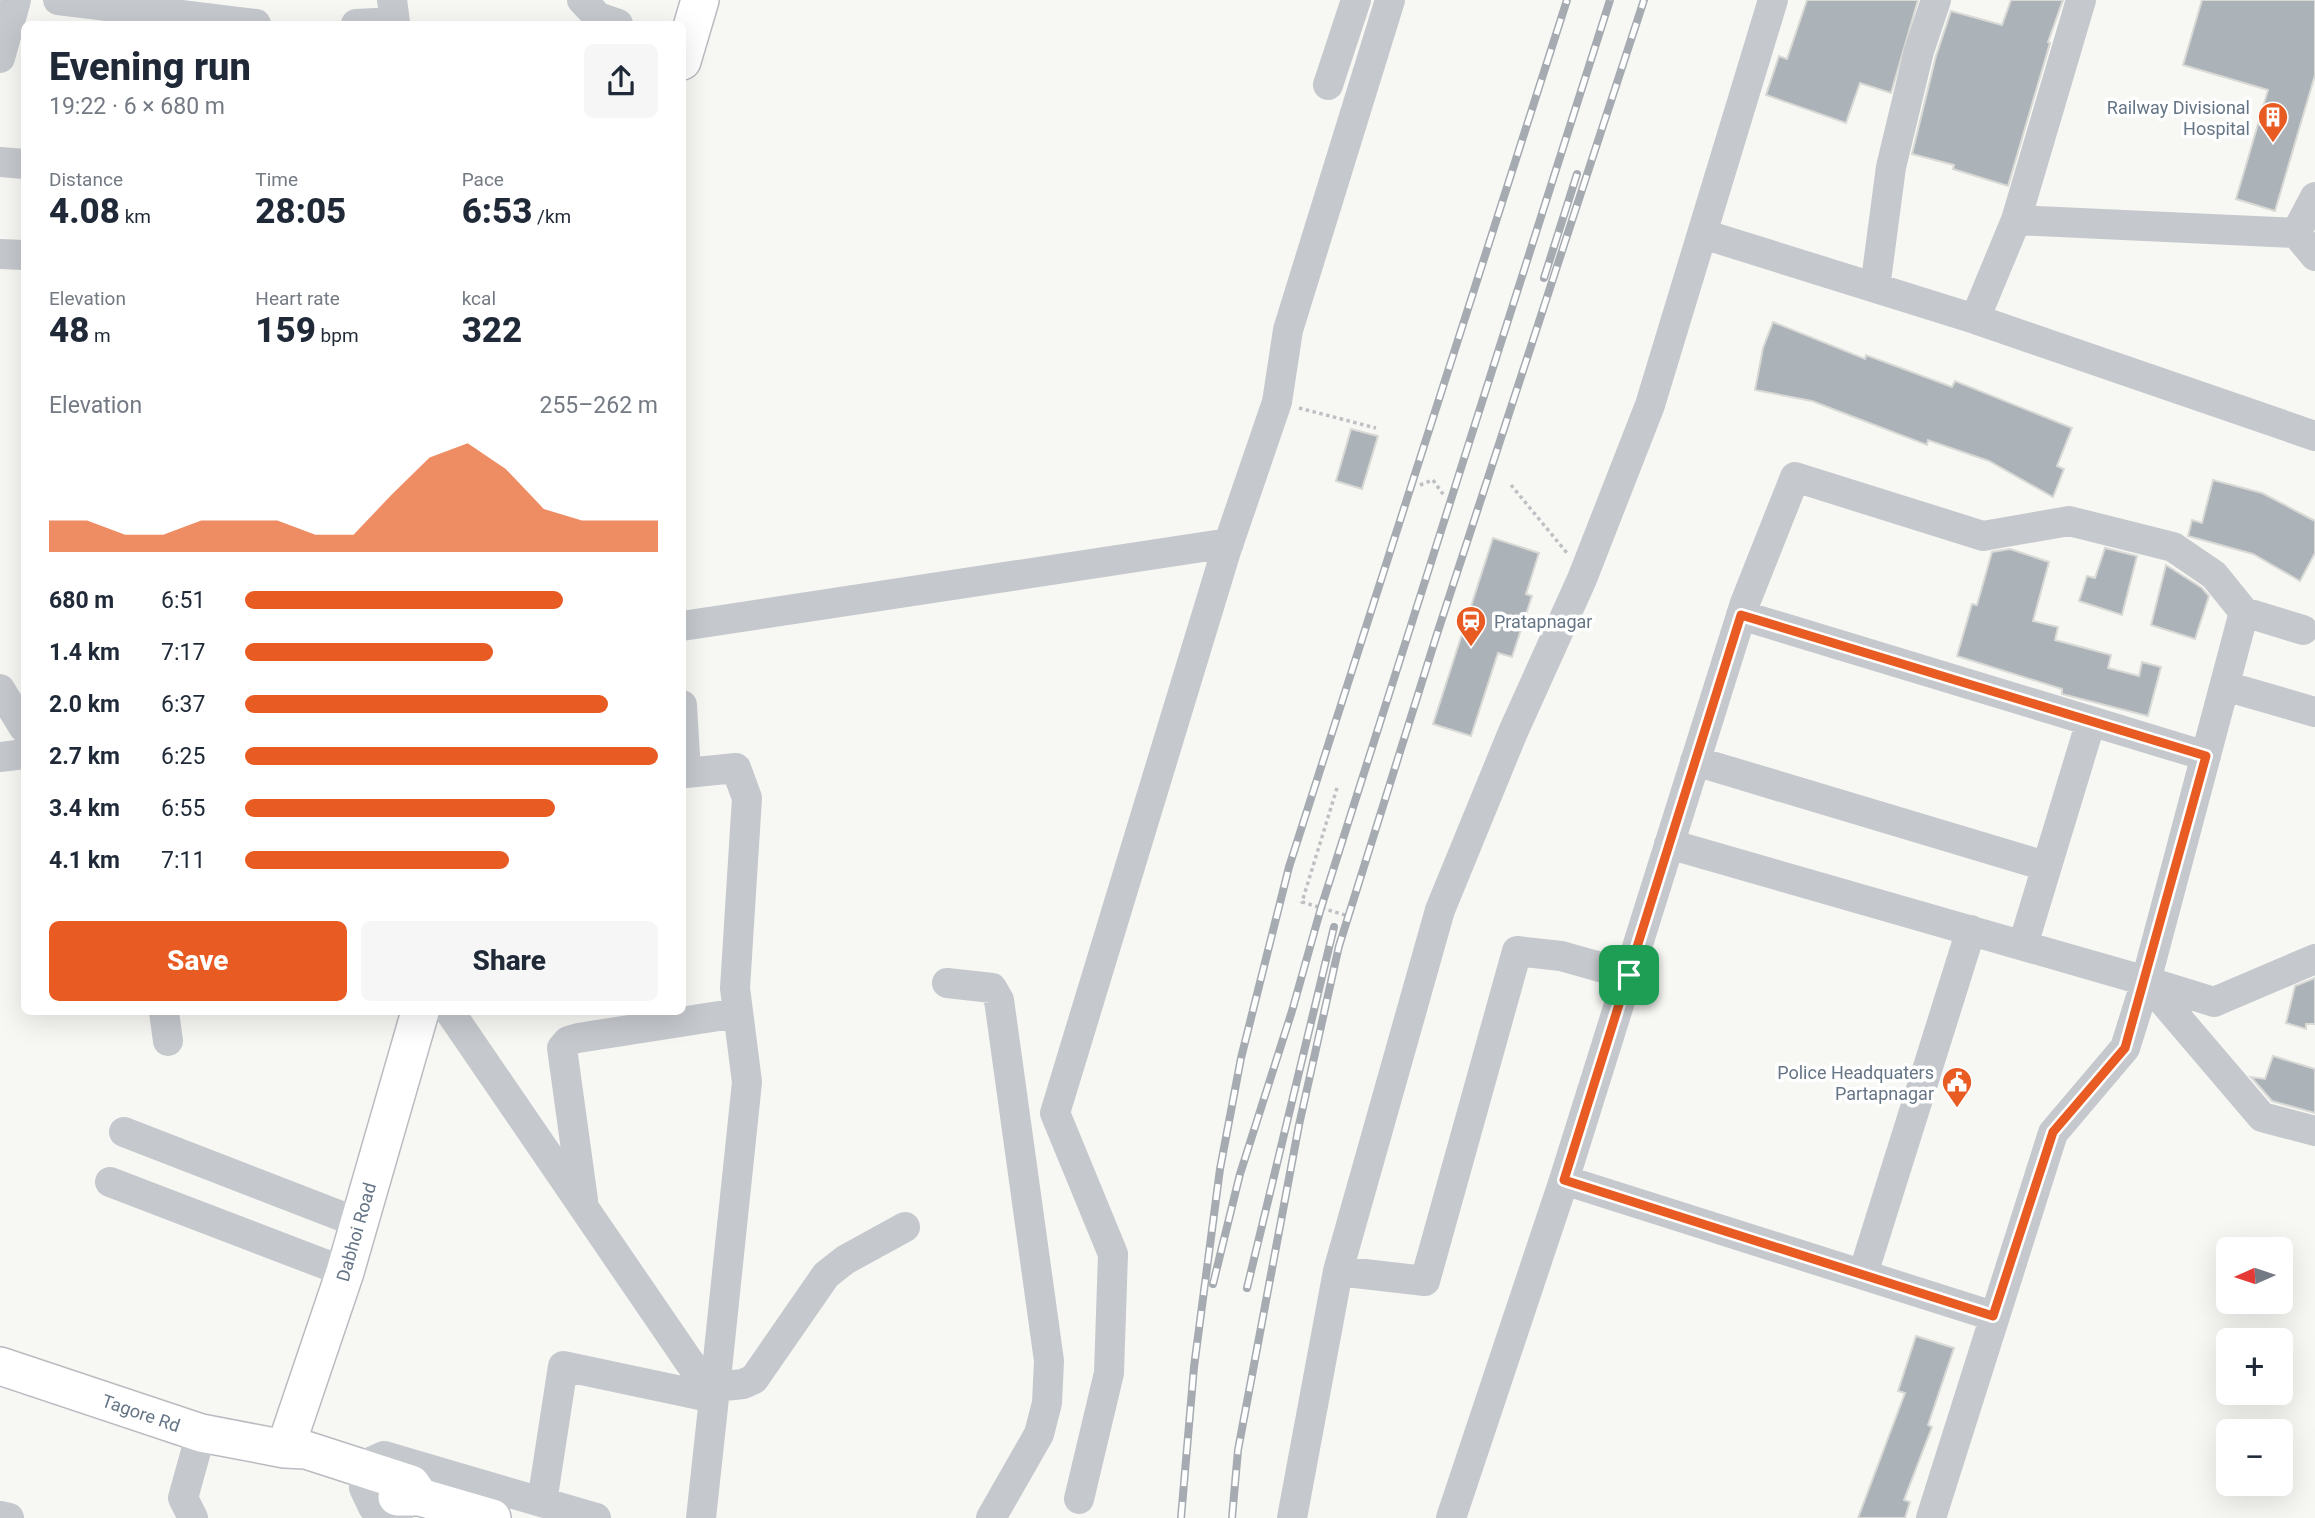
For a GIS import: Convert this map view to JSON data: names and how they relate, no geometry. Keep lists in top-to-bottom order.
{
  "streets": {
    "main road": ["Dabhoi Road", "Tagore Rd"]
  },
  "crossings": [
    ["Dabhoi Road", "Tagore Rd"]
  ],
  "places": {
    "building": ["Railway Divisional Hospital"],
    "station": ["Pratapnagar"],
    "public building": ["Police Headquaters Partapnagar"]
  },
  "north": "left",
  "page": {
    "heading": ["Evening run", "19:22 · 6 × 680 m"],
    "stats": [
      ["Distance", "4.08 km"],
      ["Time", "28:05"],
      ["Pace", "6:53 /km"],
      ["Elevation", "48 m"],
      ["Heart rate", "159 bpm"],
      ["kcal", "322"]
    ],
    "chart": ["Elevation", "255–262 m"],
    "list": [
      {
        "name": "680 m",
        "note": "6:51"
      },
      {
        "name": "1.4 km",
        "note": "7:17"
      },
      {
        "name": "2.0 km",
        "note": "6:37"
      },
      {
        "name": "2.7 km",
        "note": "6:25"
      },
      {
        "name": "3.4 km",
        "note": "6:55"
      },
      {
        "name": "4.1 km",
        "note": "7:11"
      }
    ],
    "buttons": ["Save", "Share"],
    "map_buttons": ["+", "−"]
  }
}
